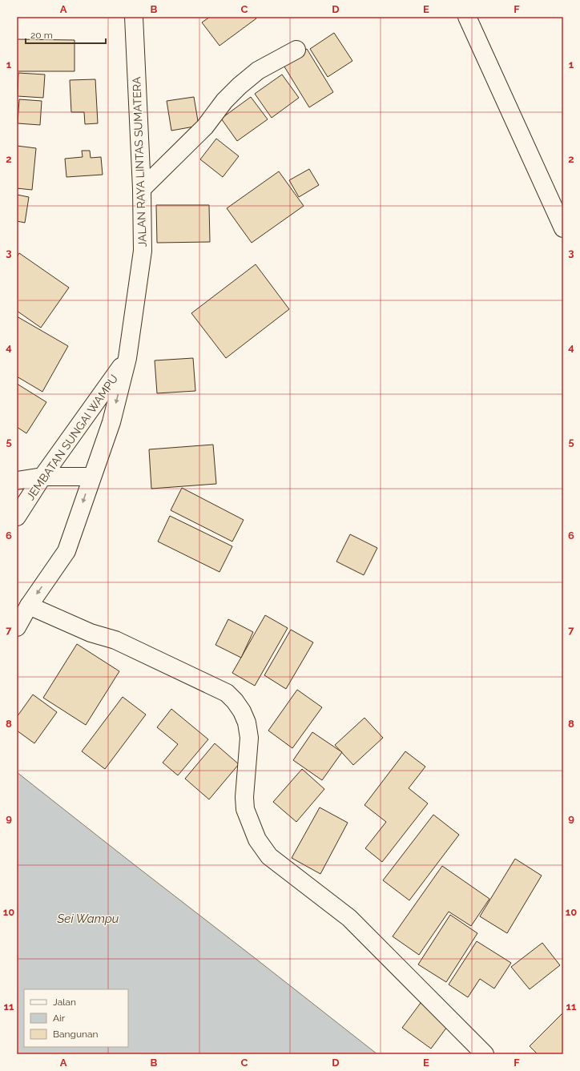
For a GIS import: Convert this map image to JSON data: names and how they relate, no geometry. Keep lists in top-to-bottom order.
{
  "streets": {
    "main road": ["JALAN RAYA LINTAS SUMATERA", "JEMBATAN SUNGAI WAMPU"]
  },
  "crossings": [
    ["JALAN RAYA LINTAS SUMATERA", "JEMBATAN SUNGAI WAMPU"]
  ],
  "one_way": ["JALAN RAYA LINTAS SUMATERA"],
  "water": ["Sei Wampu"],
  "legend": ["Jalan", "Air", "Bangunan"],
  "scale_bar": "20 m",
  "grid": {
    "columns": [
      "A",
      "B",
      "C",
      "D",
      "E",
      "F"
    ],
    "rows": [
      "1",
      "2",
      "3",
      "4",
      "5",
      "6",
      "7",
      "8",
      "9",
      "10",
      "11"
    ]
  }
}
